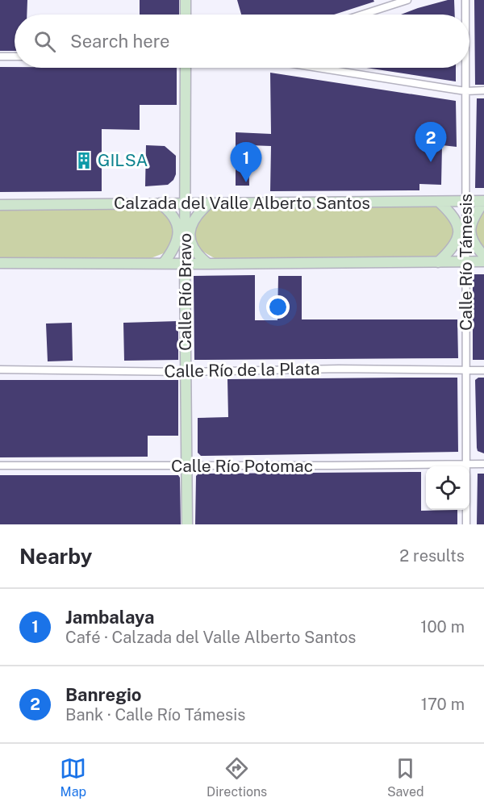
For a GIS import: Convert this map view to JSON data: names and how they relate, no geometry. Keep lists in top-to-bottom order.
{
  "streets": {
    "main road": ["Calzada del Valle Alberto Santos", "Calle Río Bravo"],
    "street": ["Calle Río Támesis", "Calle Río de la Plata", "Calle Río Potomac"]
  },
  "crossings": [
    ["Calzada del Valle Alberto Santos", "Calle Río Támesis"],
    ["Calzada del Valle Alberto Santos", "Calle Río Bravo"],
    ["Calle Río Támesis", "Calle Río de la Plata"],
    ["Calle Río Támesis", "Calle Río Potomac"],
    ["Calle Río Bravo", "Calle Río de la Plata"],
    ["Calle Río Bravo", "Calle Río Potomac"]
  ],
  "places": {
    "building": ["GILSA"]
  },
  "page": {
    "search": "Search here",
    "pins": ["2", "1"],
    "heading": ["Nearby", "2 results"],
    "list": [
      {
        "mark": "1",
        "name": "Jambalaya",
        "note": "Café · Calzada del Valle Alberto Santos",
        "value": "100 m"
      },
      {
        "mark": "2",
        "name": "Banregio",
        "note": "Bank · Calle Río Támesis",
        "value": "170 m"
      }
    ],
    "nav": ["Map", "Directions", "Saved"]
  }
}
